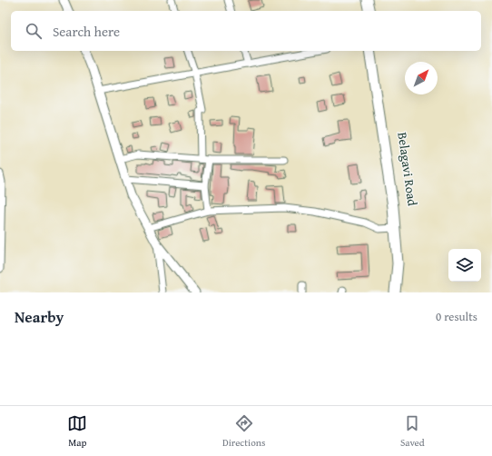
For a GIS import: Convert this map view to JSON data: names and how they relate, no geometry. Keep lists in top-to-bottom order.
{
  "streets": {
    "main road": ["Belagavi Road"]
  },
  "north": "top right",
  "page": {
    "search": "Search here",
    "heading": ["Nearby", "0 results"],
    "nav": ["Map", "Directions", "Saved"]
  }
}
